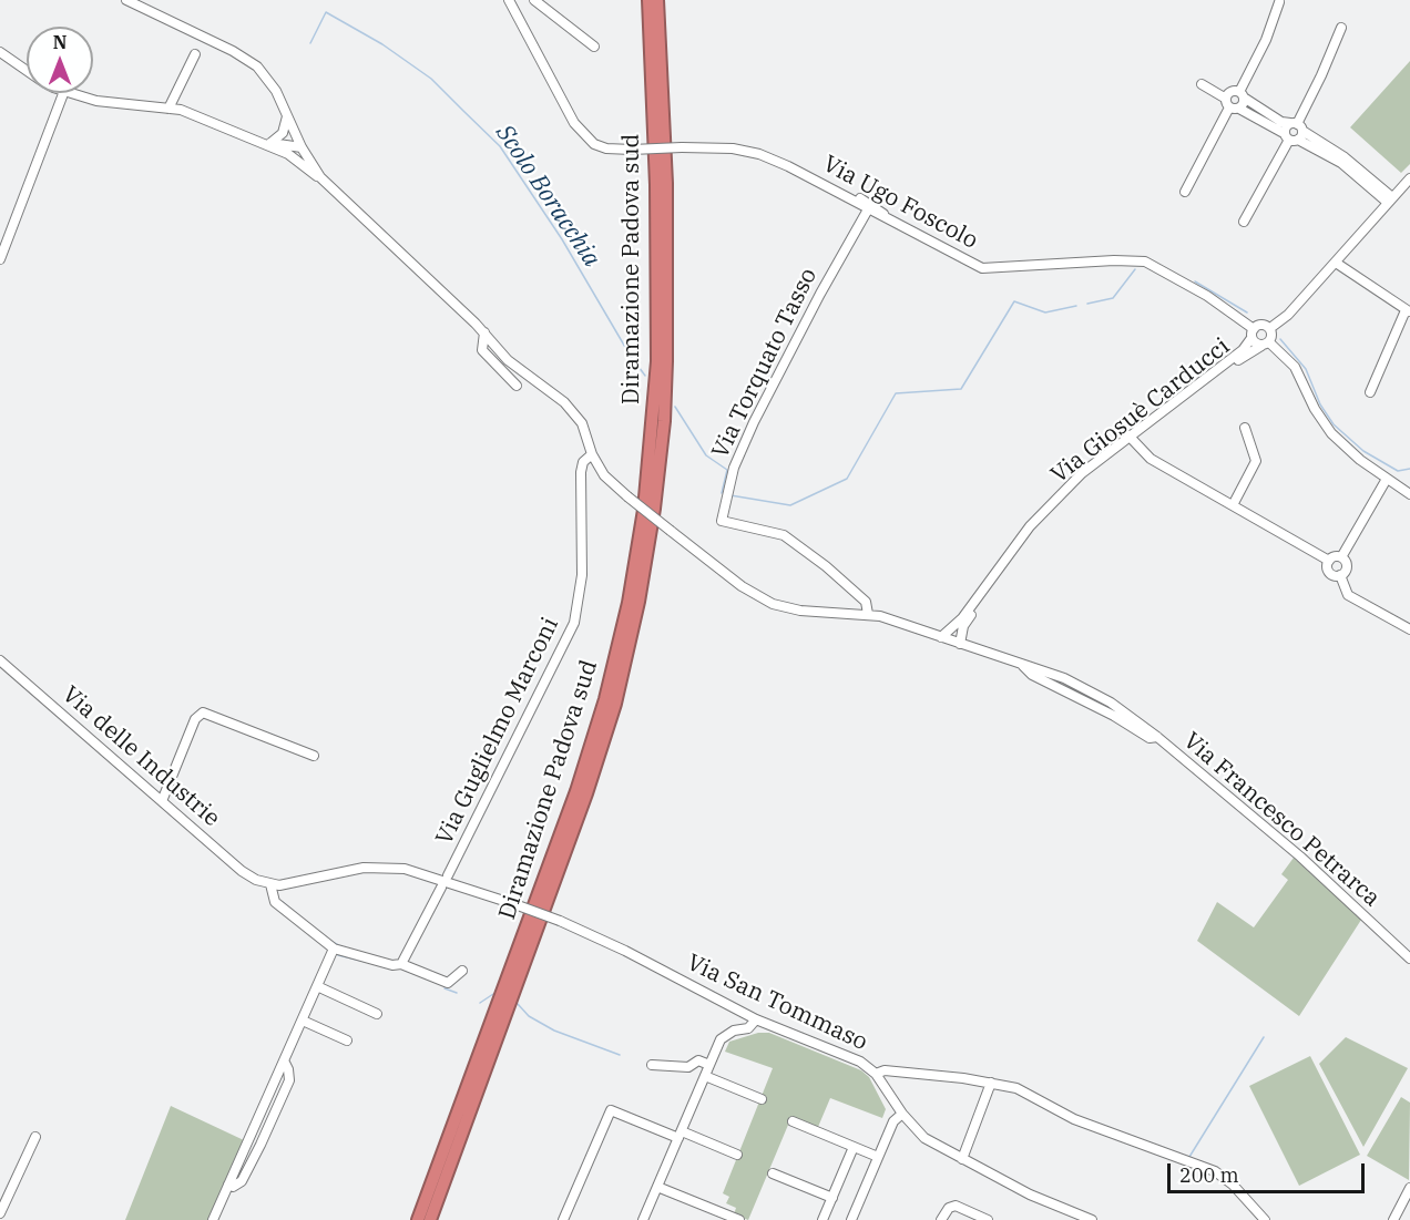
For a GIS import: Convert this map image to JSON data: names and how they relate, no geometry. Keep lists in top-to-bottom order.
{
  "streets": {
    "highway": ["Diramazione Padova sud"],
    "street": [
      "Via Ugo Foscolo",
      "Via Torquato Tasso",
      "Via Giosuè Carducci",
      "Via Guglielmo Marconi",
      "Via delle Industrie",
      "Via Francesco Petrarca",
      "Via San Tommaso"
    ]
  },
  "crossings": [
    ["Via Ugo Foscolo", "Via Torquato Tasso"],
    ["Via Ugo Foscolo", "Via Giosuè Carducci"],
    ["Via Torquato Tasso", "Via Francesco Petrarca"],
    ["Via Giosuè Carducci", "Via Francesco Petrarca"],
    ["Via Guglielmo Marconi", "Via Francesco Petrarca"],
    ["Via delle Industrie", "Via San Tommaso"]
  ],
  "water": ["Scolo Boracchia"],
  "scale_bar": "200 m",
  "north": "top"
}
